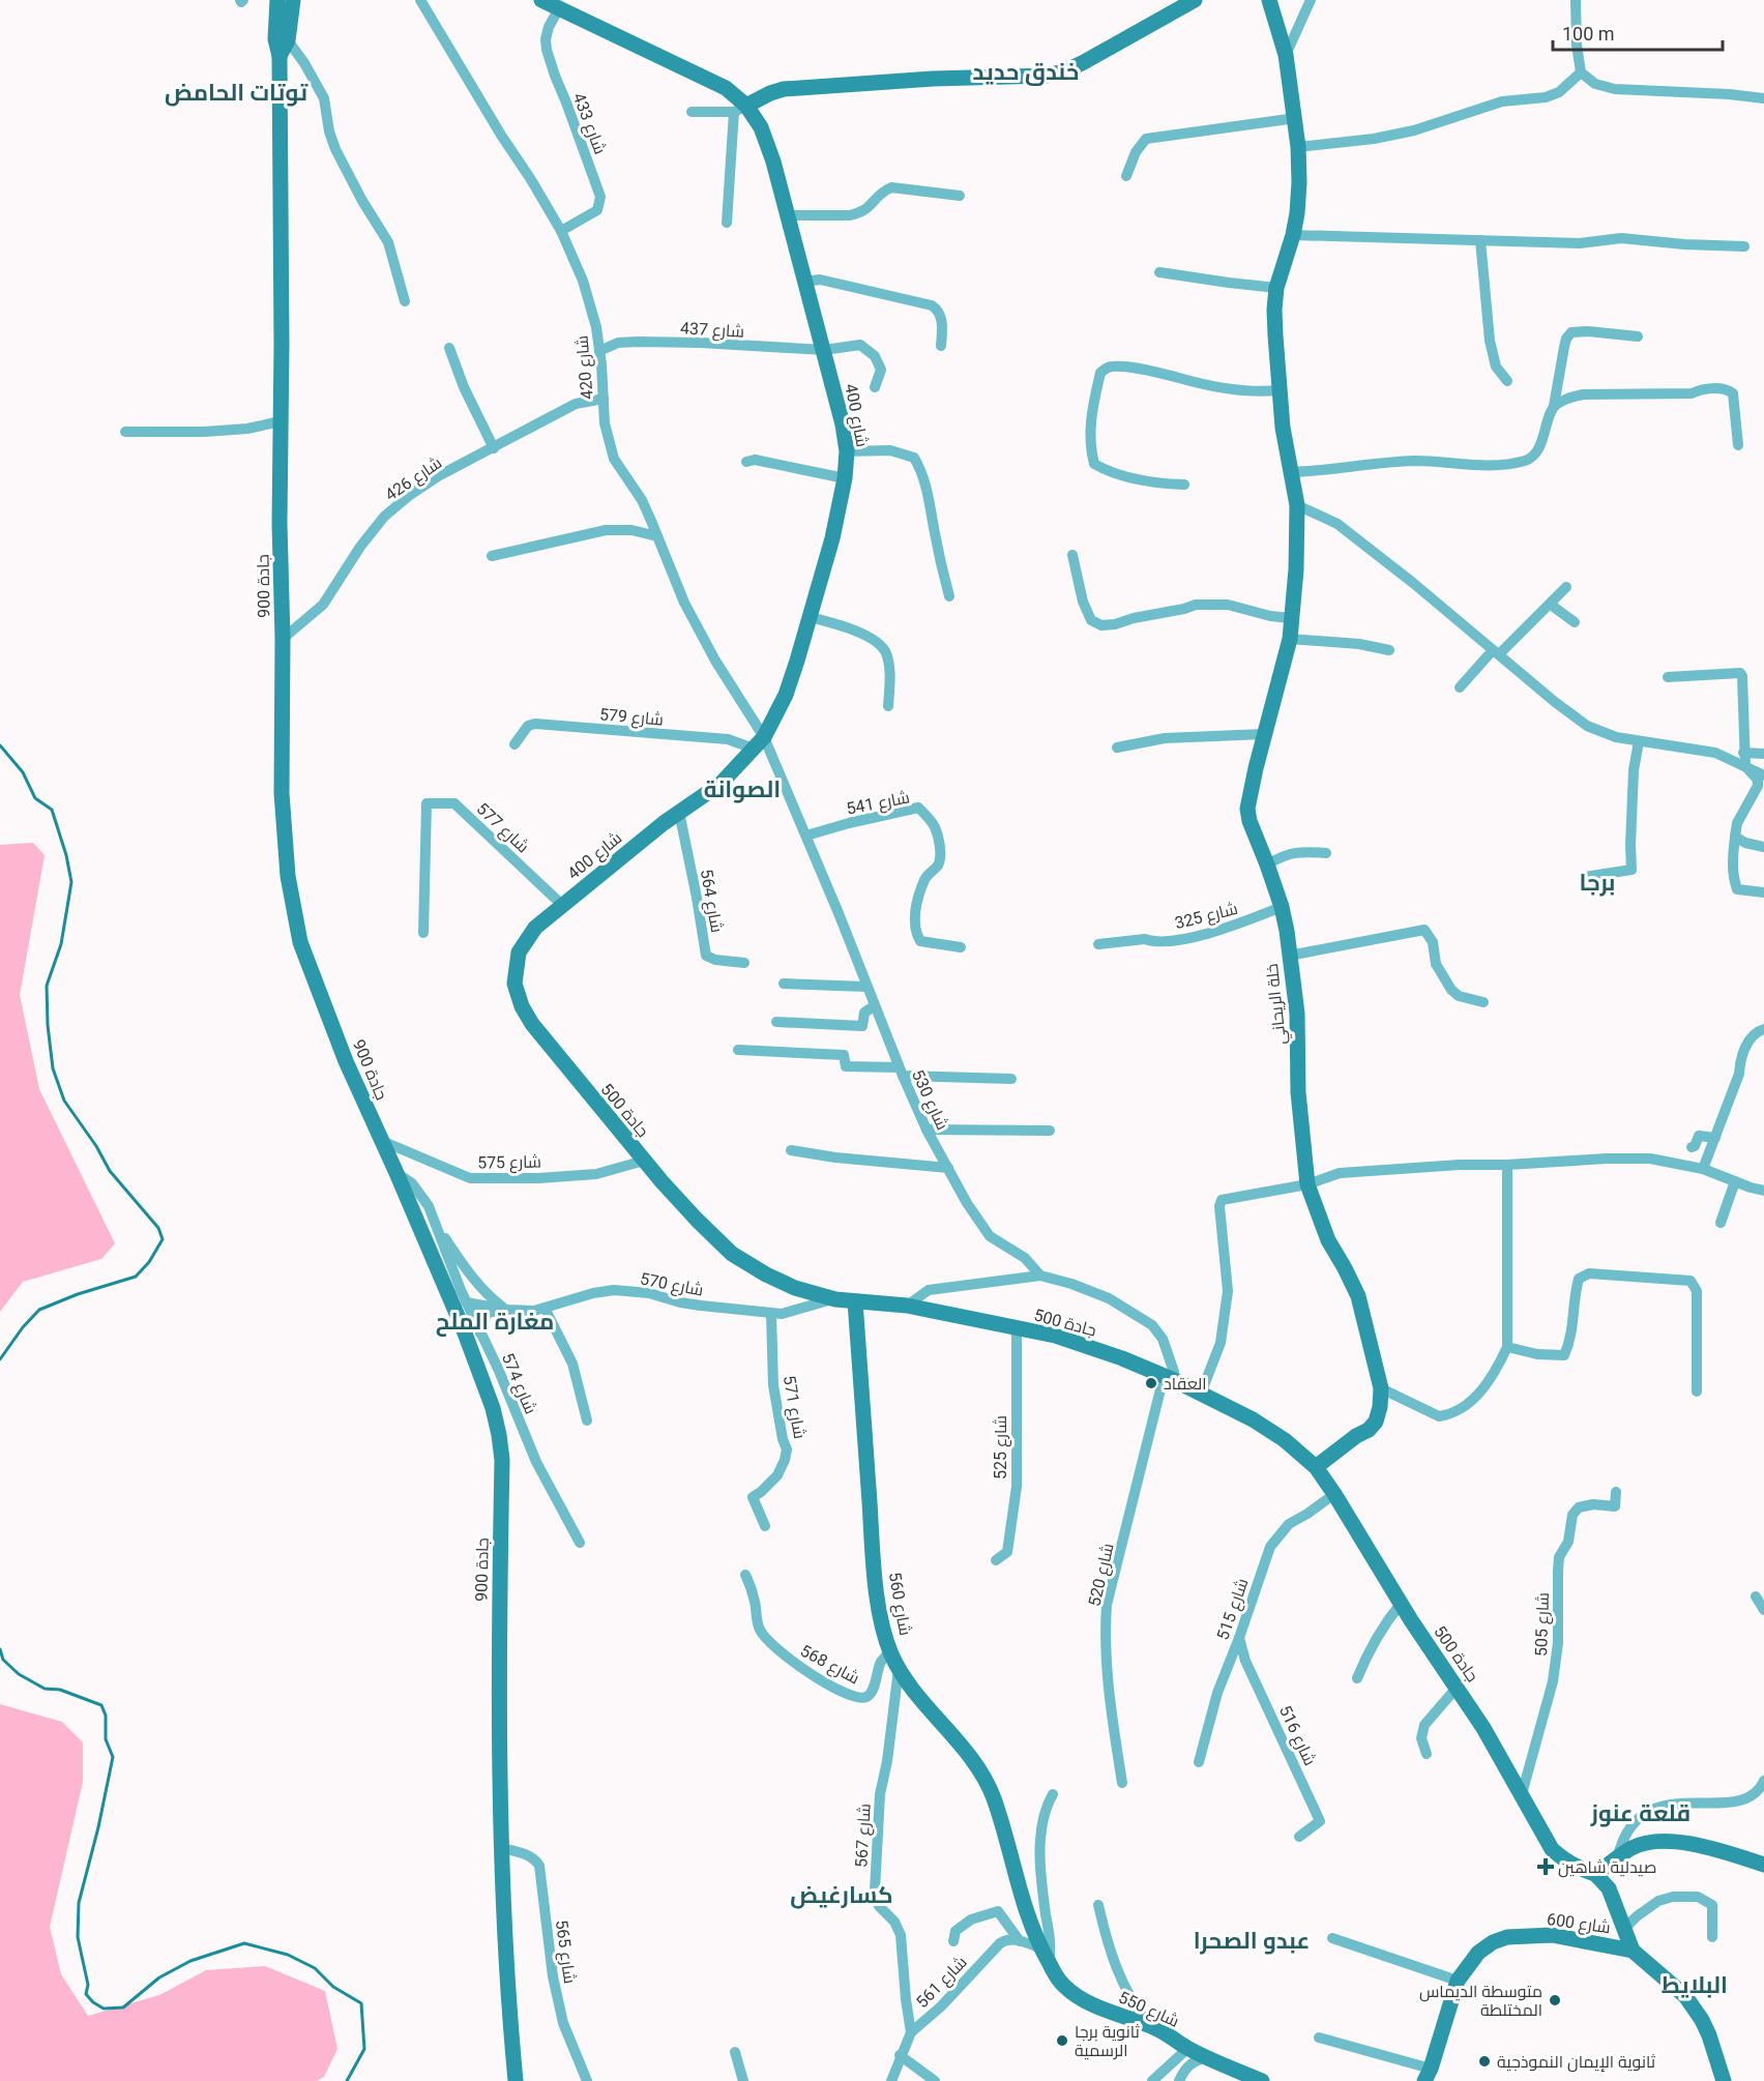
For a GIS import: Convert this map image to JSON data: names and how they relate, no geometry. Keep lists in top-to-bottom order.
{
  "streets": {
    "main road": [
      "شارع 400",
      "جادة 900",
      "خلة الريحاني",
      "جادة 500",
      "شارع 560",
      "شارع 600",
      "شارع 550"
    ],
    "street": [
      "شارع 433",
      "شارع 437",
      "شارع 420",
      "شارع 426",
      "شارع 579",
      "شارع 541",
      "شارع 577",
      "شارع 564",
      "شارع 325",
      "شارع 530",
      "شارع 575",
      "شارع 570",
      "شارع 574",
      "شارع 571",
      "شارع 525",
      "شارع 520",
      "شارع 515",
      "شارع 505",
      "شارع 568",
      "شارع 516",
      "شارع 567",
      "شارع 565",
      "شارع 561"
    ]
  },
  "crossings": [
    ["شارع 433", "شارع 420"],
    ["شارع 433", "شارع 400"],
    ["شارع 437", "شارع 420"],
    ["شارع 437", "شارع 400"],
    ["شارع 420", "شارع 400"],
    ["شارع 420", "شارع 426"],
    ["شارع 420", "شارع 579"],
    ["شارع 420", "شارع 530"],
    ["شارع 400", "شارع 579"],
    ["شارع 400", "شارع 577"],
    ["شارع 400", "شارع 564"],
    ["شارع 400", "شارع 530"],
    ["شارع 400", "جادة 500"],
    ["شارع 426", "جادة 900"],
    ["جادة 900", "شارع 575"],
    ["جادة 900", "شارع 574"],
    ["جادة 900", "شارع 565"],
    ["شارع 579", "شارع 530"],
    ["شارع 541", "شارع 530"],
    ["شارع 577", "جادة 500"],
    ["شارع 325", "خلة الريحاني"],
    ["خلة الريحاني", "جادة 500"],
    ["شارع 530", "جادة 500"],
    ["شارع 530", "شارع 520"],
    ["جادة 500", "شارع 575"],
    ["جادة 500", "شارع 570"],
    ["جادة 500", "شارع 525"],
    ["جادة 500", "شارع 520"],
    ["جادة 500", "شارع 560"],
    ["جادة 500", "شارع 515"],
    ["جادة 500", "شارع 505"],
    ["شارع 570", "شارع 574"],
    ["شارع 570", "شارع 571"],
    ["شارع 560", "شارع 568"],
    ["شارع 560", "شارع 567"],
    ["شارع 560", "شارع 550"],
    ["شارع 515", "شارع 516"],
    ["شارع 567", "شارع 561"]
  ],
  "districts": [
    "خندق حديد",
    "توتات الحامض",
    "الصوانة",
    "برجا",
    "مغارة الملح",
    "قلعة عنوز",
    "كسارغيض",
    "عبدو الصحرا",
    "البلايط"
  ],
  "places": {
    "other": [
      "العقاد",
      "متوسطة الديماس المختلطة",
      "ثانوية برجا الرسمية",
      "ثانوية الإيمان النموذجية"
    ],
    "health": ["صيدلية شاهين"]
  },
  "scale_bar": "100 m"
}
